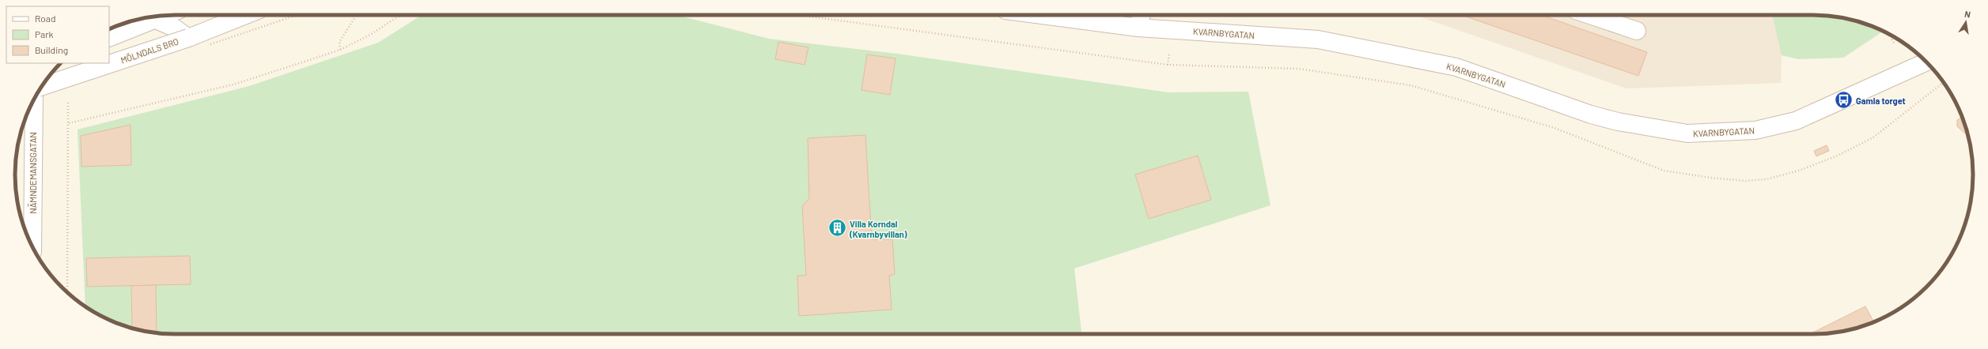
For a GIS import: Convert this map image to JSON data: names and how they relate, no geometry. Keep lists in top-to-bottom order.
{
  "streets": {
    "street": ["KVARNBYGATAN", "MÖLNDALS BRO", "NÄMNDEMANSGATAN"]
  },
  "places": {
    "bus stop": ["Gamla torget"],
    "building": ["Villa Korndal (Kvarnbyvillan)"]
  },
  "legend": ["Road", "Park", "Building"],
  "north": "top"
}
